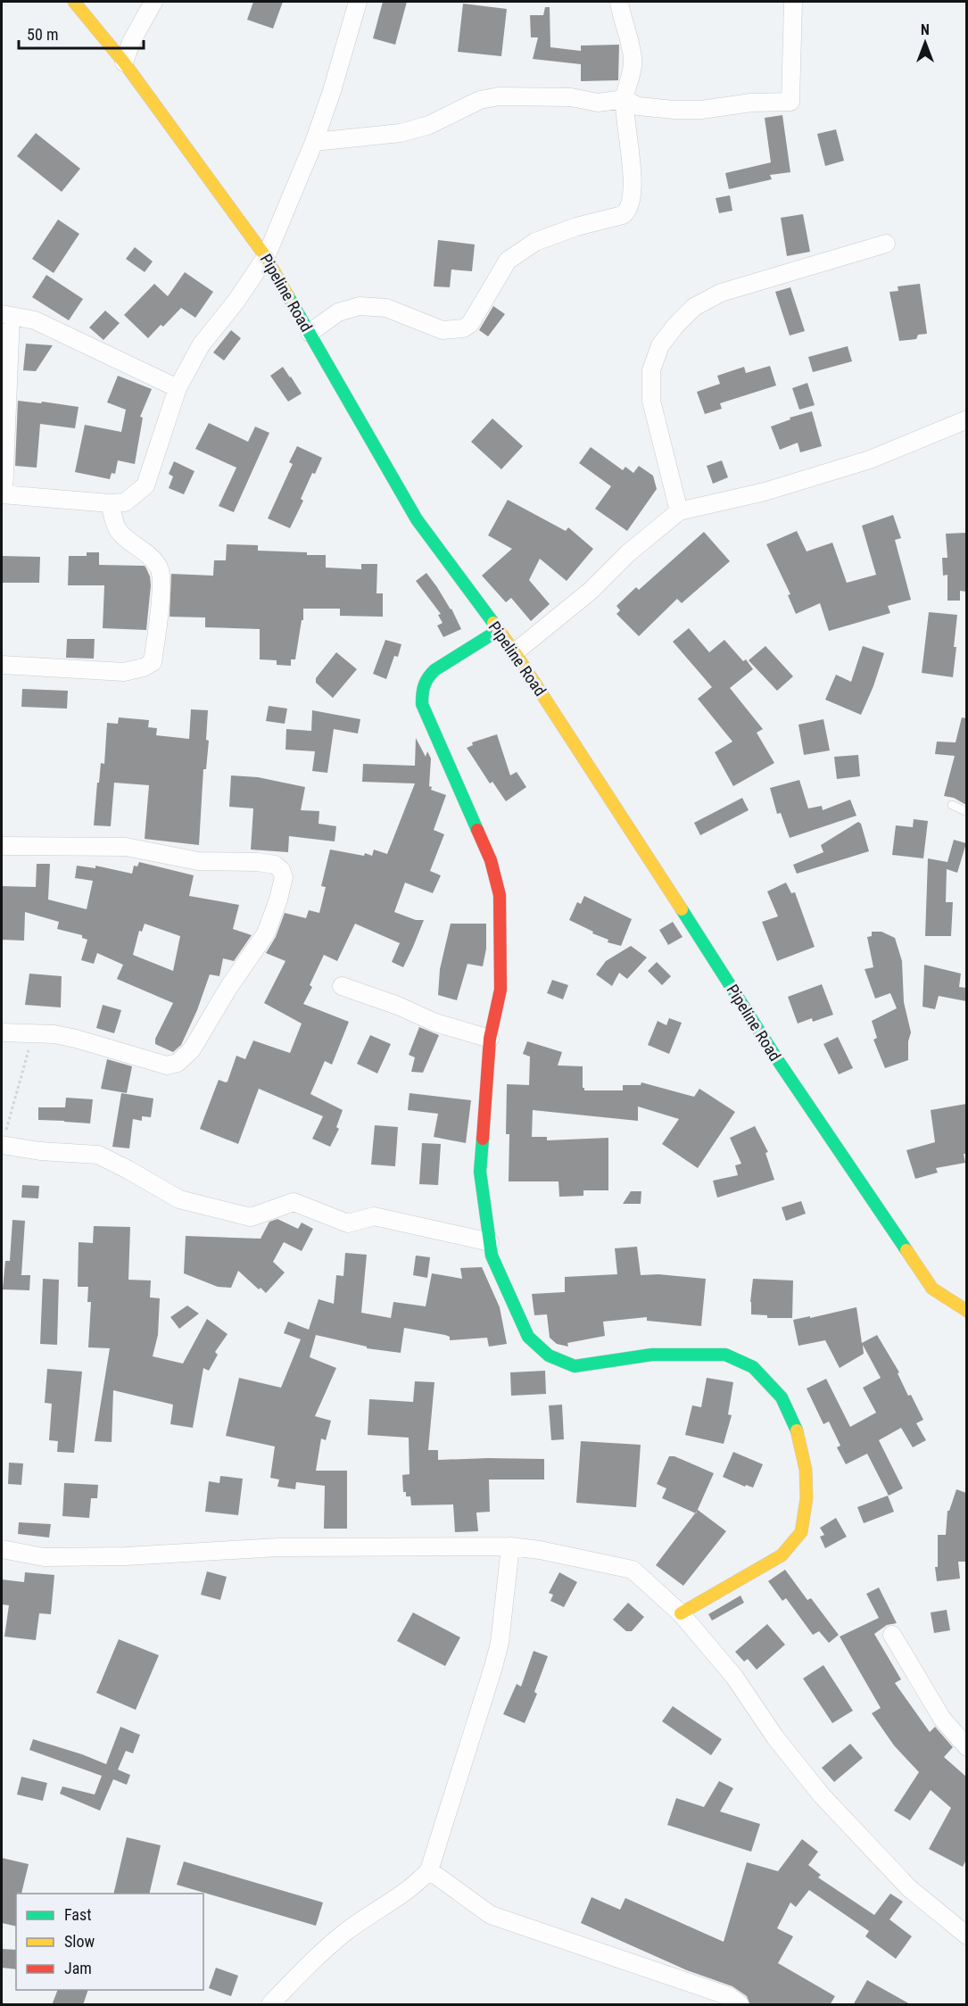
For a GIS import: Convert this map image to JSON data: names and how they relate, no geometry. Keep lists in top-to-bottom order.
{
  "streets": {
    "street": ["Pipeline Road"]
  },
  "legend": ["Fast", "Slow", "Jam"],
  "scale_bar": "50 m",
  "north": "top"
}
